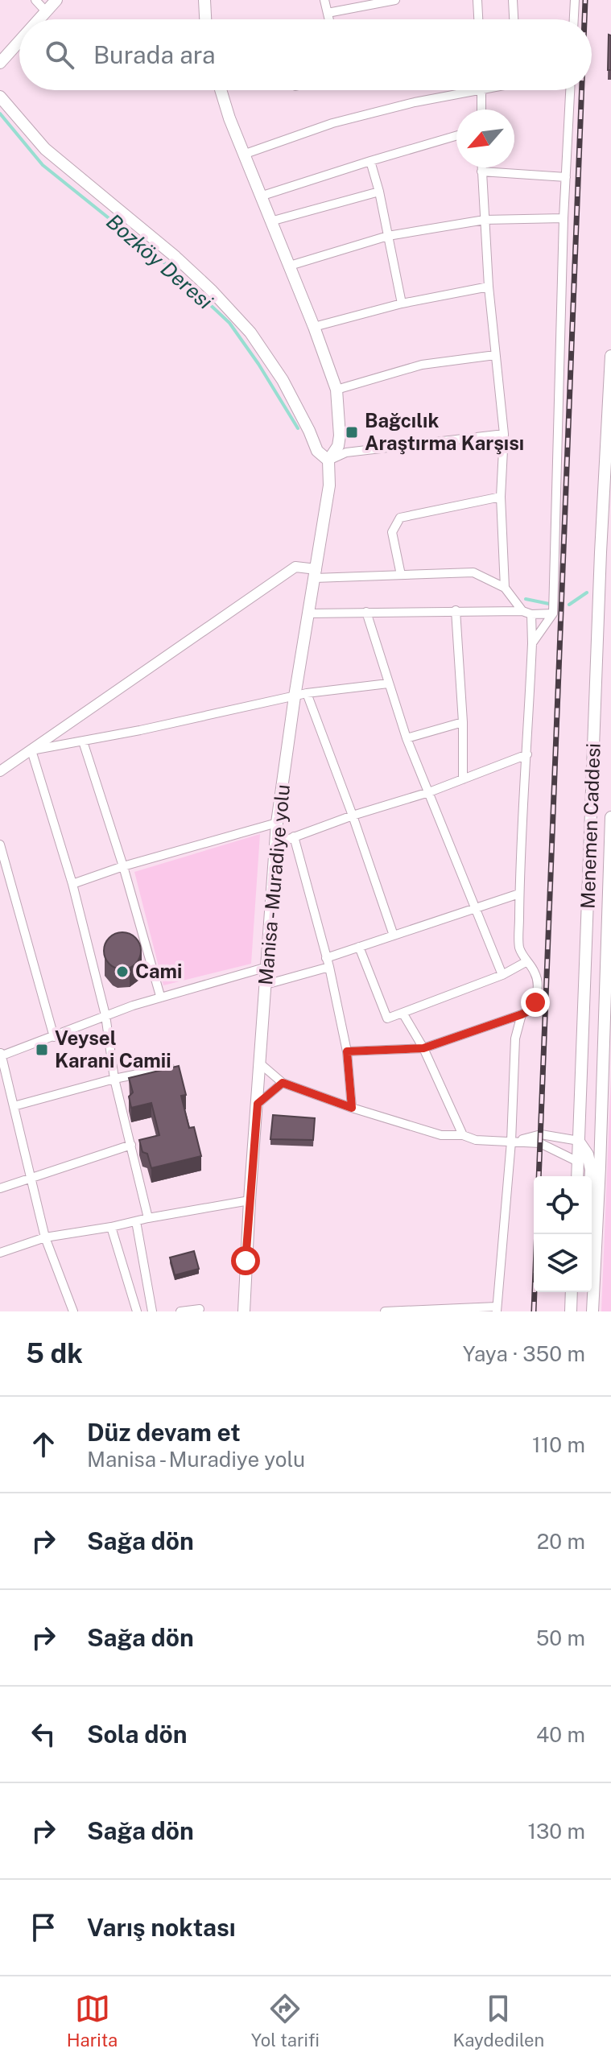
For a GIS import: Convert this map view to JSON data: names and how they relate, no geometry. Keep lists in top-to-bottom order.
{
  "streets": {
    "main road": ["Menemen Caddesi", "Manisa - Muradiye yolu"]
  },
  "water": ["Bozköy Deresi"],
  "places": {
    "transit": ["Bağcılık Araştırma Karşısı", "Veysel Karani Camii"],
    "other": ["Cami"]
  },
  "north": "bottom left",
  "page": {
    "search": "Burada ara",
    "heading": ["5 dk", "Yaya · 350 m"],
    "list": [
      ["Düz devam et", "Manisa - Muradiye yolu", "110 m"],
      ["Sağa dön", "20 m"],
      ["Sağa dön", "50 m"],
      ["Sola dön", "40 m"],
      ["Sağa dön", "130 m"],
      "Varış noktası"
    ],
    "nav": ["Harita", "Yol tarifi", "Kaydedilen"]
  }
}
